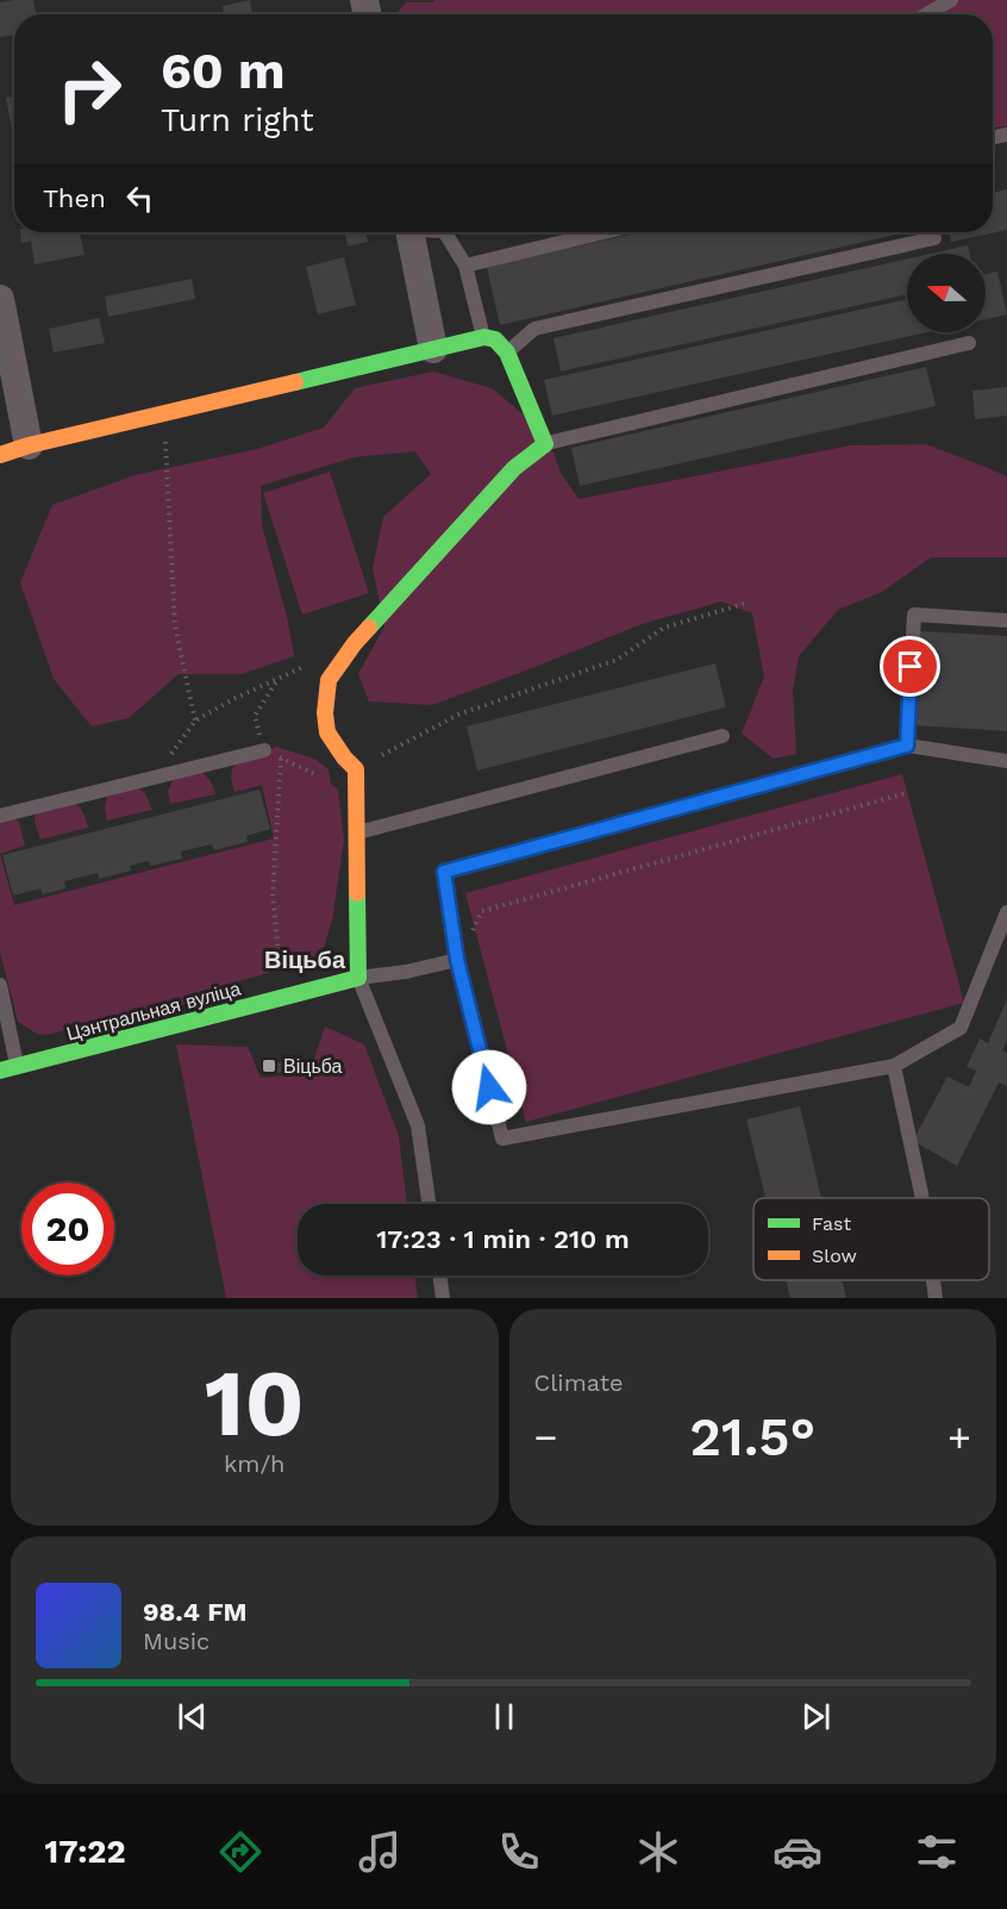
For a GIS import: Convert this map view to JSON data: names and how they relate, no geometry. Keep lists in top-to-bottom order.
{
  "streets": {
    "street": ["Цэнтральная вуліца"]
  },
  "districts": ["Віцьба"],
  "places": {
    "transit": ["Віцьба"]
  },
  "legend": ["Fast", "Slow"],
  "north": "left",
  "page": {
    "turn": ["60 m", "Turn right"],
    "then": "Then",
    "limit": "20",
    "trip": "17:23 · 1 min · 210 m",
    "tile": [
      ["10", "km/h"],
      "Climate"
    ],
    "heat": ["−", "21.5°", "+"],
    "song": ["98.4 FM", "Music"],
    "tabs": "17:22"
  }
}
